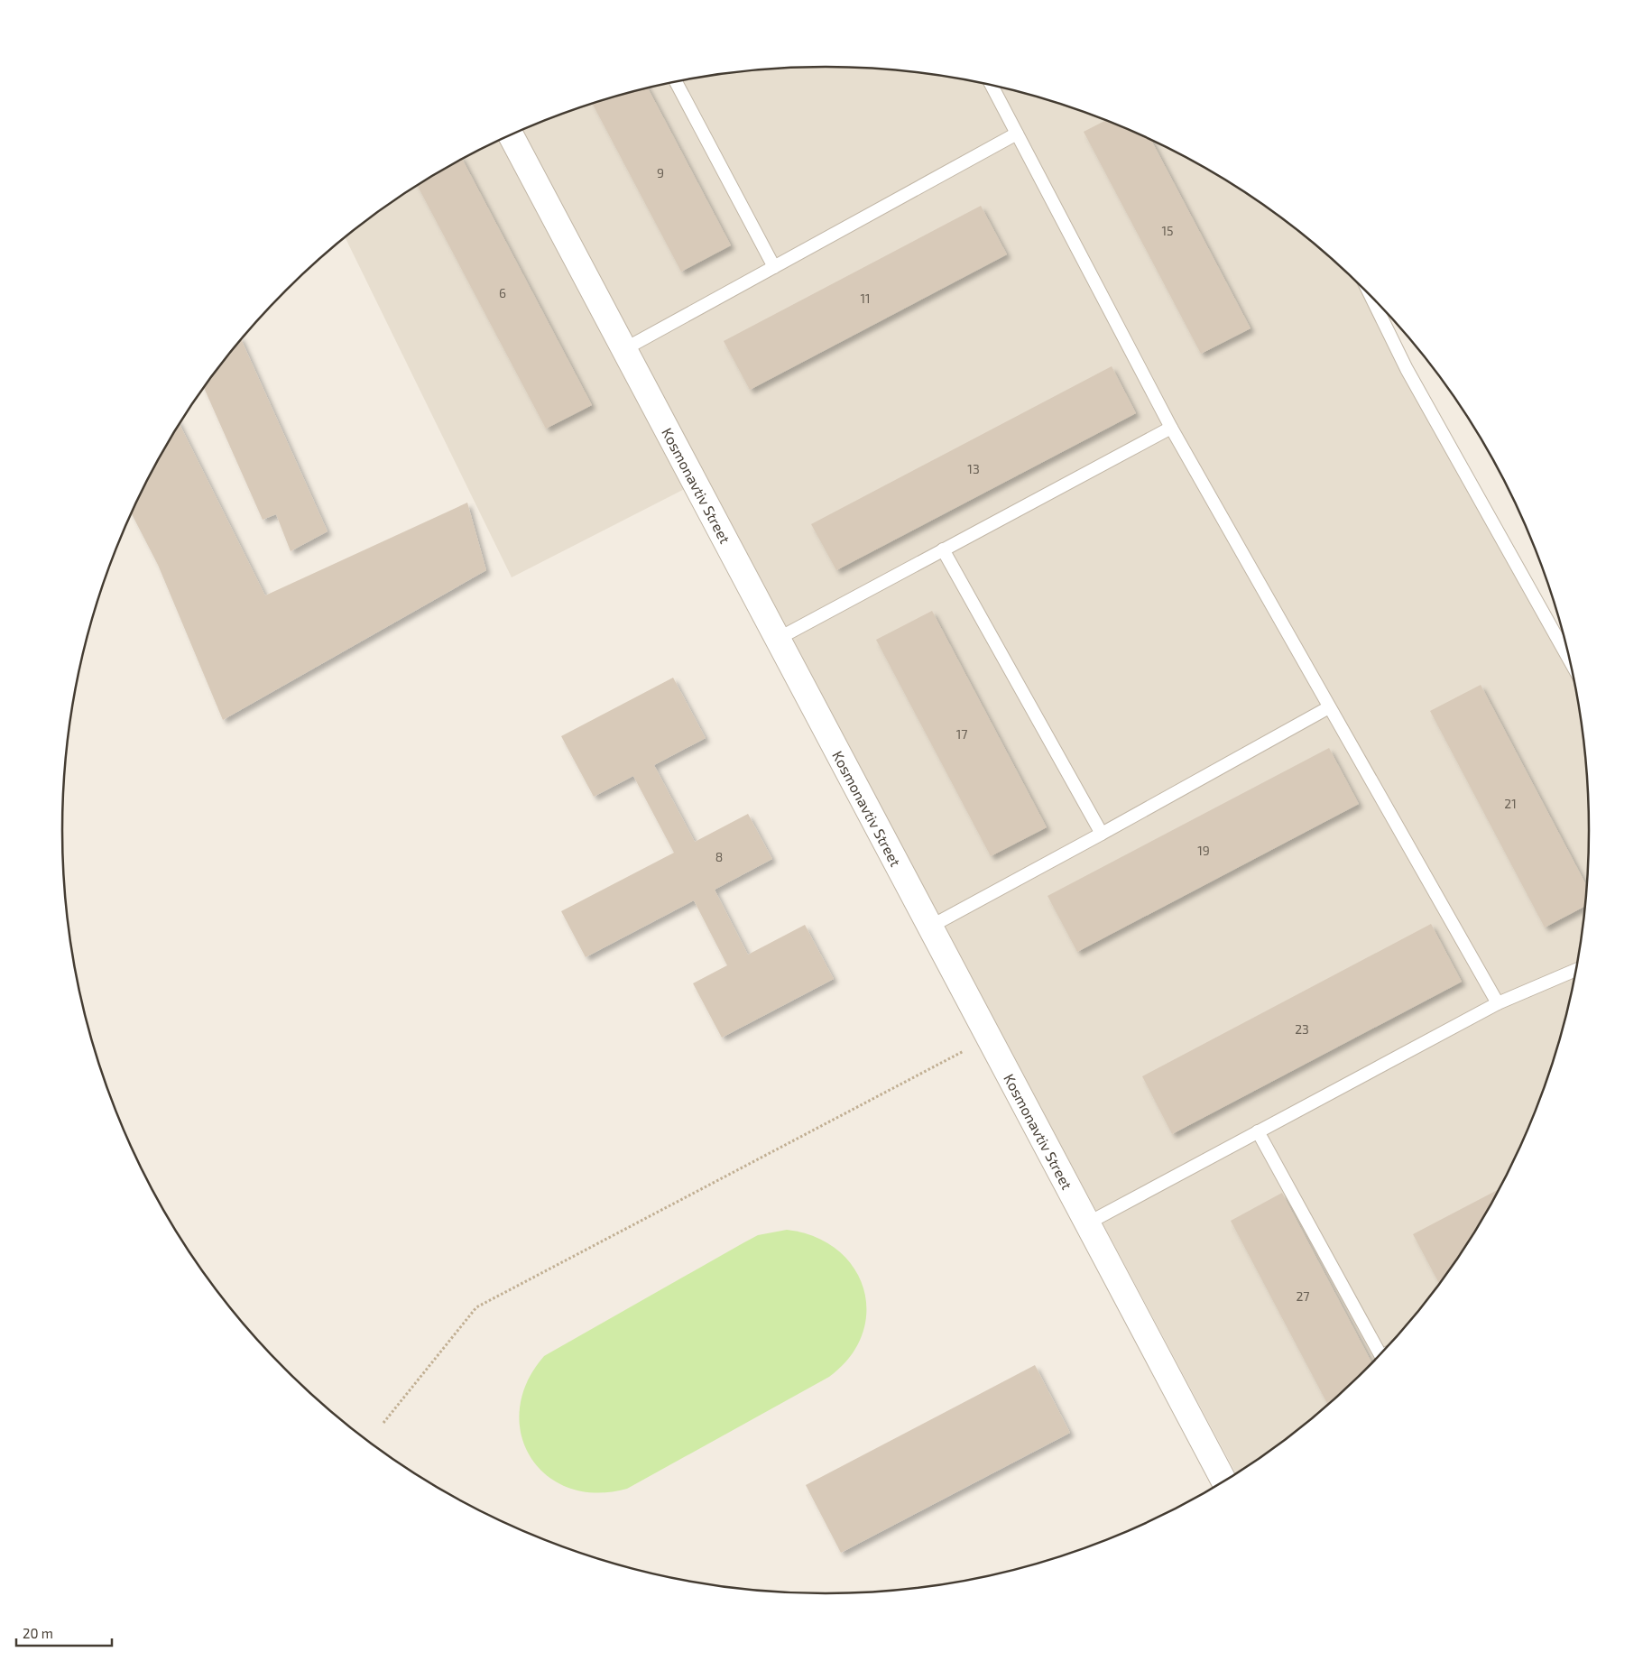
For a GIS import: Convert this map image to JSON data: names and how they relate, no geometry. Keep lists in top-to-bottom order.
{
  "streets": {
    "street": ["Kosmonavtiv Street"]
  },
  "house_numbers": [
    "9",
    "15",
    "6",
    "11",
    "13",
    "17",
    "21",
    "19",
    "8",
    "23",
    "27"
  ],
  "scale_bar": "20 m"
}
